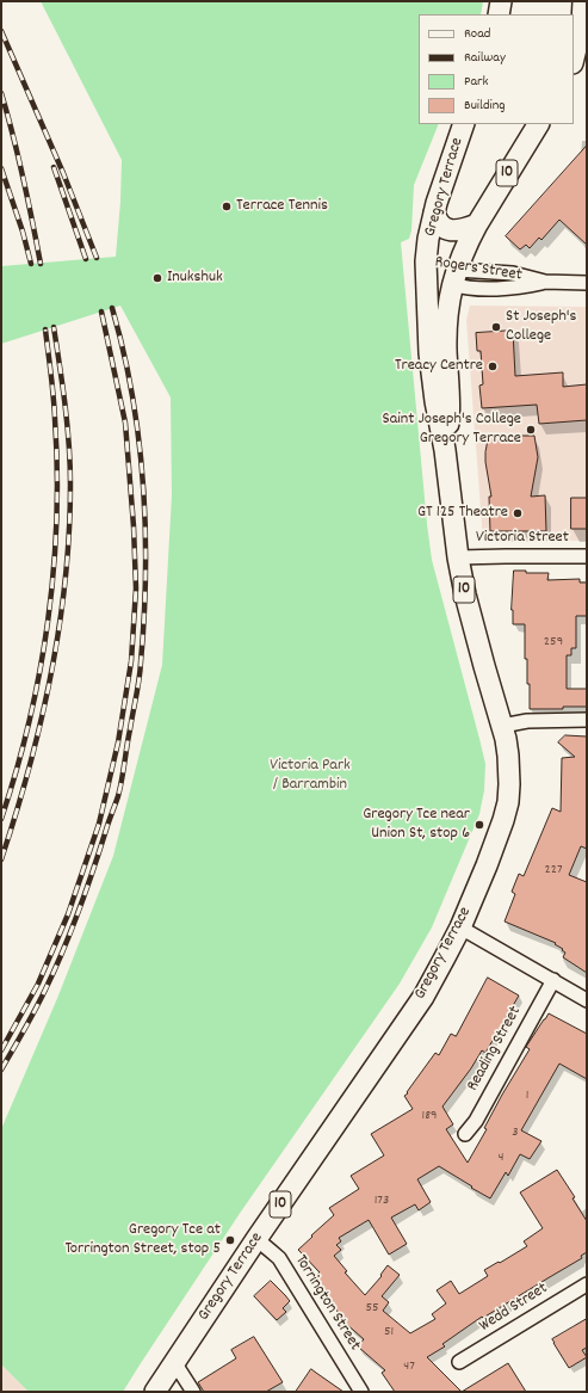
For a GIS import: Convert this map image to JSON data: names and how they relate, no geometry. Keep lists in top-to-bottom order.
{
  "streets": {
    "main road": ["10", "Gregory Terrace", "Rogers Street"],
    "street": [
      "Victoria Street",
      "Reading Street",
      "Torrington Street",
      "Wedd Street"
    ]
  },
  "crossings": [
    ["Gregory Terrace", "Rogers Street"],
    ["Gregory Terrace", "Victoria Street"],
    ["Gregory Terrace", "Torrington Street"]
  ],
  "parks": ["Victoria Park / Barrambin"],
  "places": [
    "Terrace Tennis",
    "Inukshuk",
    "St Joseph's College",
    "Treacy Centre",
    "Saint Joseph's College Gregory Terrace",
    "GT 125 Theatre",
    "Gregory Tce near Union St, stop 6",
    "Gregory Tce at Torrington Street, stop 5"
  ],
  "house_numbers": [
    "259",
    "227",
    "1",
    "189",
    "3",
    "4",
    "173",
    "55",
    "51",
    "47"
  ],
  "legend": [
    "Road",
    "Railway",
    "Park",
    "Building"
  ]
}
